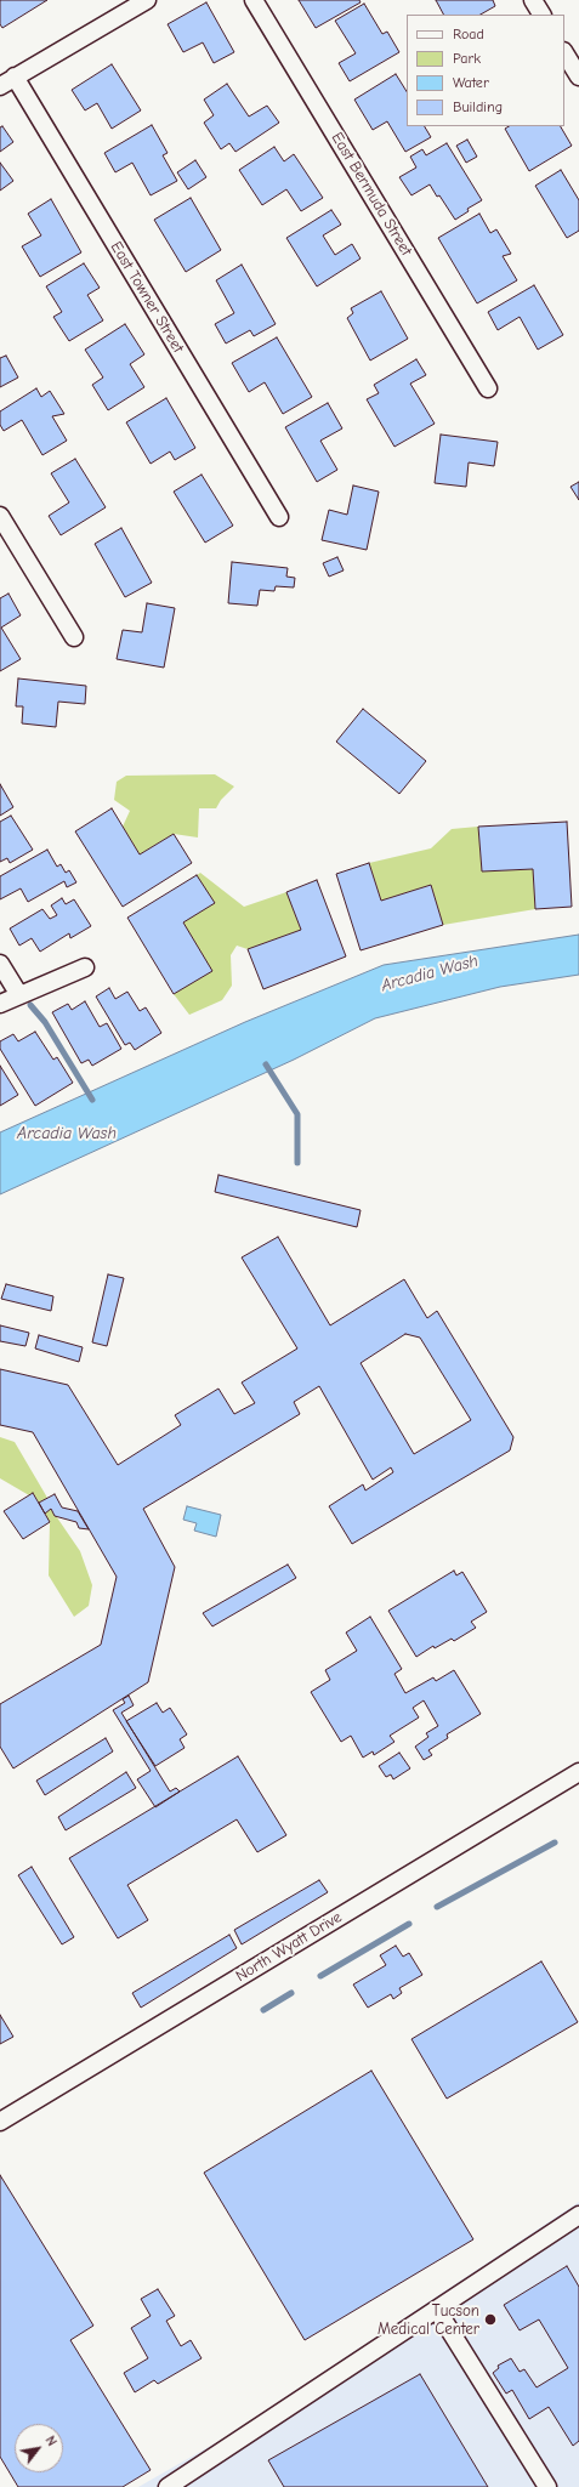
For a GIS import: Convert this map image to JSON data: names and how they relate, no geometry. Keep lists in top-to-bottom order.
{
  "streets": {
    "street": ["East Bermuda Street", "East Towner Street", "North Wyatt Drive"]
  },
  "water": ["Arcadia Wash"],
  "places": ["Tucson Medical Center"],
  "legend": [
    "Road",
    "Park",
    "Water",
    "Building"
  ],
  "north": "top right"
}
